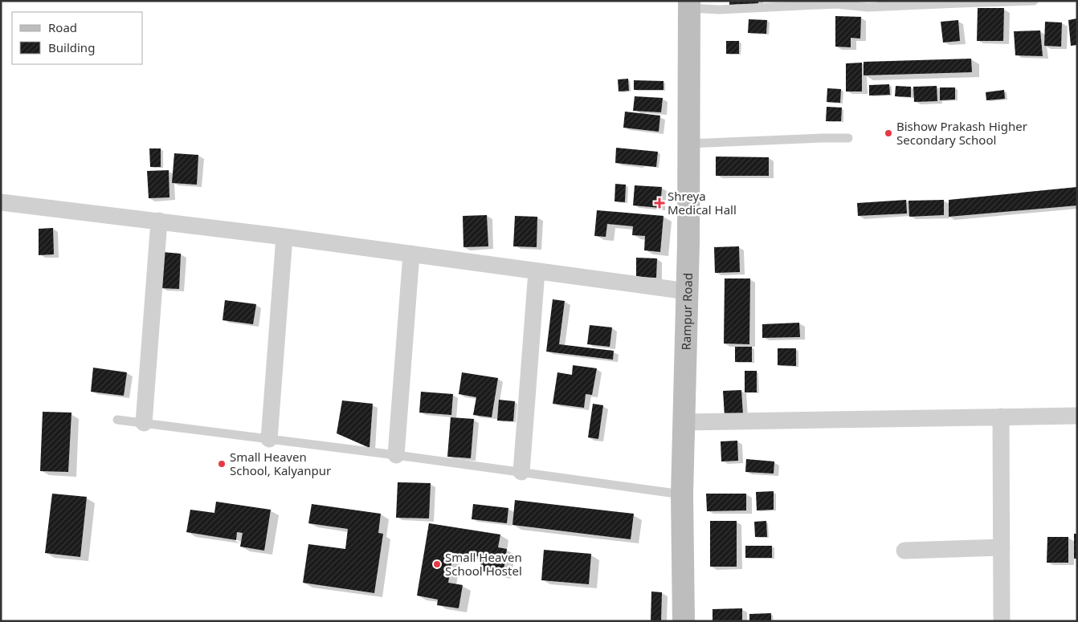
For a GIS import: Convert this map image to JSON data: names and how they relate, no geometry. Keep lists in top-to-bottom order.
{
  "streets": {
    "main road": ["Rampur Road"]
  },
  "places": {
    "other": ["Bishow Prakash Higher Secondary School", "Small Heaven School, Kalyanpur", "Small Heaven School Hostel"],
    "health": ["Shreya Medical Hall"]
  },
  "legend": ["Road", "Building"]
}
